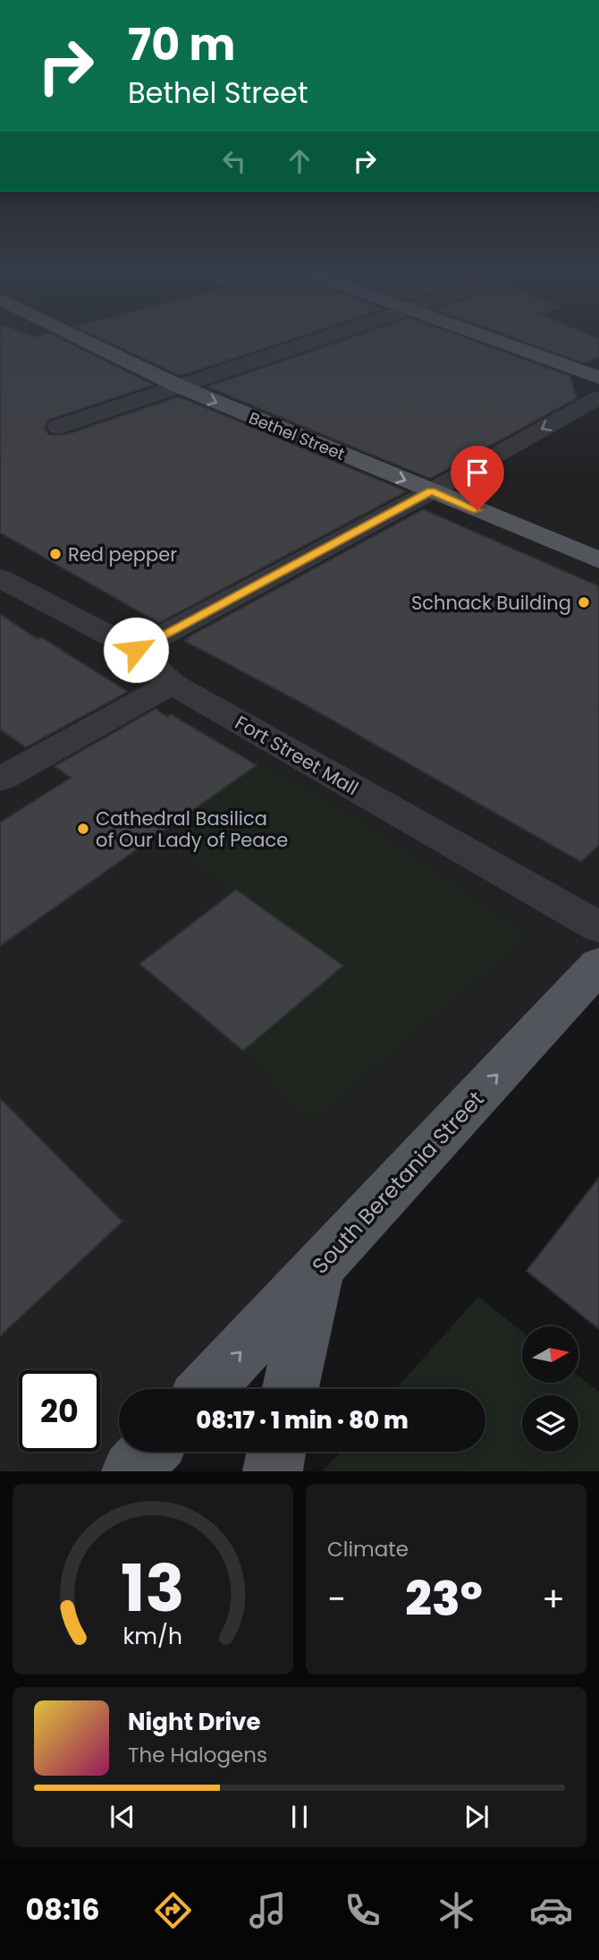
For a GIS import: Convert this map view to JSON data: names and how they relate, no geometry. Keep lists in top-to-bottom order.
{
  "streets": {
    "main road": ["Bethel Street", "South Beretania Street"],
    "street": ["Fort Street Mall"]
  },
  "one_way": ["Bethel Street", "South Beretania Street"],
  "places": ["Red pepper", "Schnack Building", "Cathedral Basilica of Our Lady of Peace"],
  "north": "right",
  "page": {
    "turn": ["70 m", "Bethel Street"],
    "limit": "20",
    "trip": "08:17 · 1 min · 80 m",
    "tile": "Climate",
    "heat": ["−", "23°", "+"],
    "song": ["Night Drive", "The Halogens"],
    "tabs": "08:16",
    "gauge": ["13", "km/h"]
  }
}
